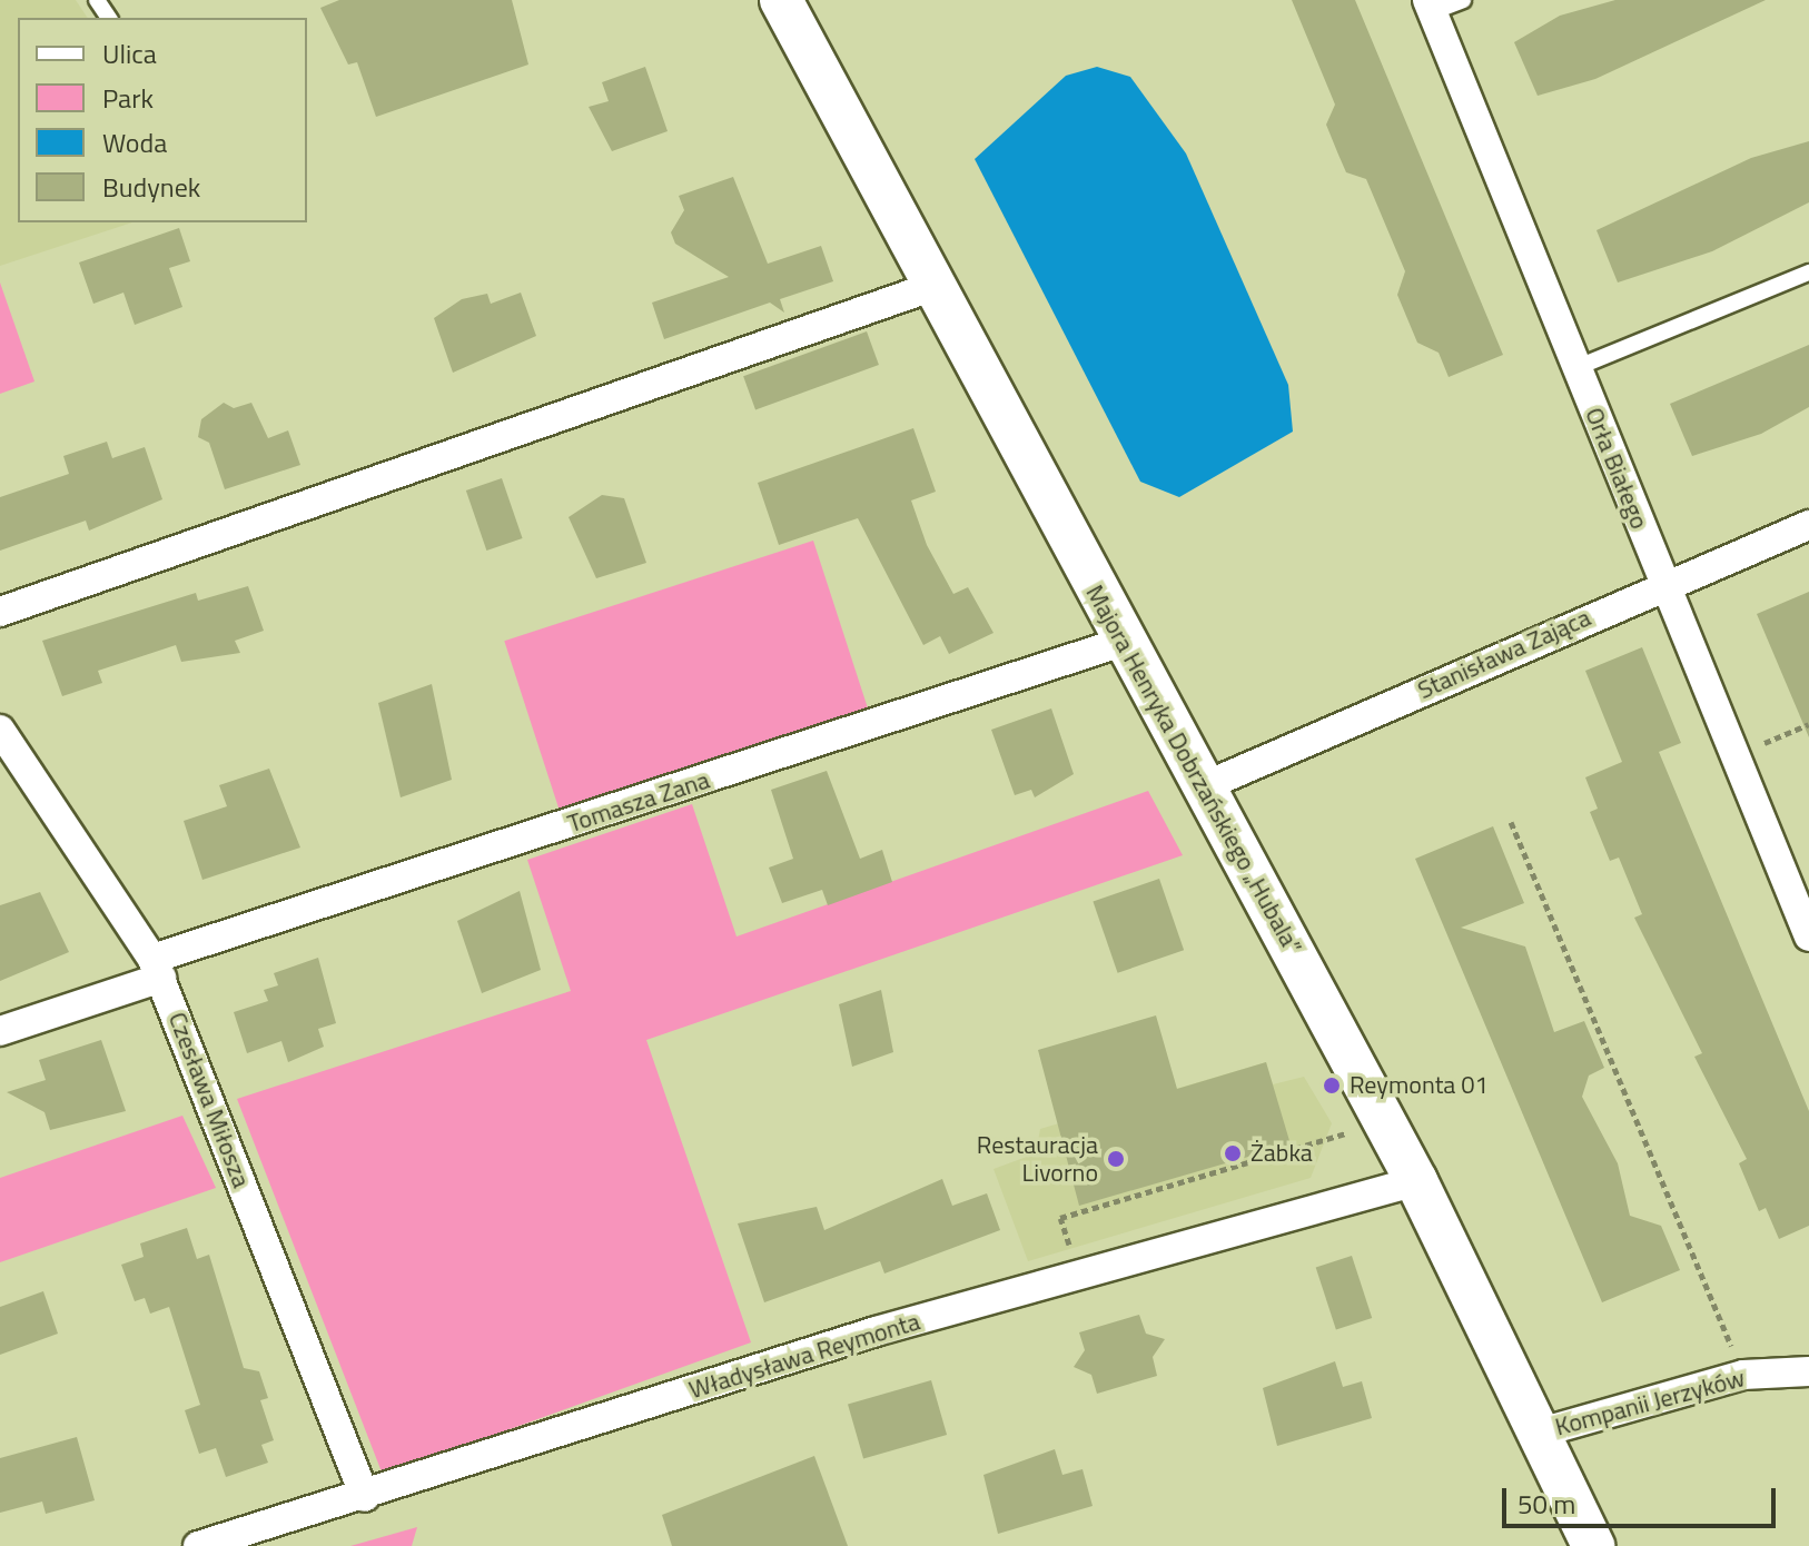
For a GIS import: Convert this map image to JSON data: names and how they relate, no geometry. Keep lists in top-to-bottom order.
{
  "streets": {
    "street": [
      "Orła Białego",
      "Stanisława Zająca",
      "Majora Henryka Dobrzańskiego „Hubala”",
      "Tomasza Zana",
      "Czesława Miłosza",
      "Władysława Reymonta",
      "Kompanii Jerzyków"
    ]
  },
  "crossings": [
    ["Orła Białego", "Stanisława Zająca"],
    ["Stanisława Zająca", "Majora Henryka Dobrzańskiego „Hubala”"],
    ["Majora Henryka Dobrzańskiego „Hubala”", "Tomasza Zana"],
    ["Majora Henryka Dobrzańskiego „Hubala”", "Władysława Reymonta"],
    ["Majora Henryka Dobrzańskiego „Hubala”", "Kompanii Jerzyków"],
    ["Tomasza Zana", "Czesława Miłosza"],
    ["Czesława Miłosza", "Władysława Reymonta"]
  ],
  "places": ["Reymonta 01", "Żabka", "Restauracja Livorno"],
  "legend": [
    "Ulica",
    "Park",
    "Woda",
    "Budynek"
  ],
  "scale_bar": "50 m"
}
